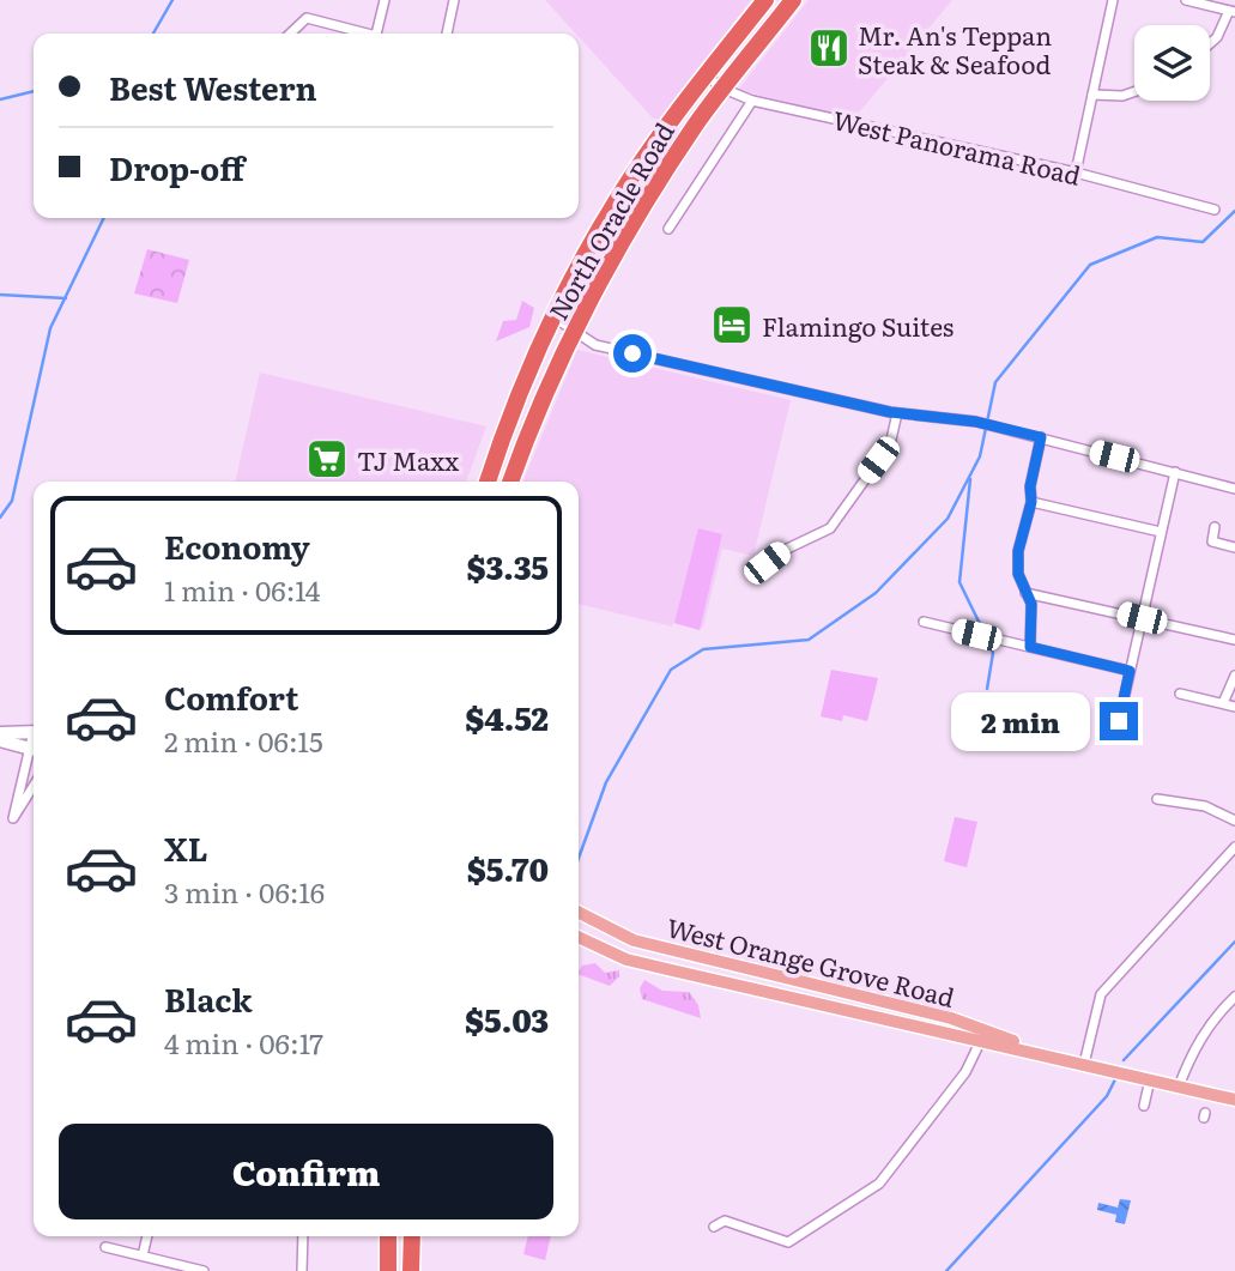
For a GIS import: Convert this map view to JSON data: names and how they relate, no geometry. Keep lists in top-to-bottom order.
{
  "streets": {
    "highway": ["North Oracle Road"],
    "main road": ["West Orange Grove Road"],
    "street": ["West Panorama Road"]
  },
  "crossings": [
    ["West Panorama Road", "North Oracle Road"]
  ],
  "places": {
    "restaurant": ["Mr. An's Teppan Steak & Seafood"],
    "hotel": ["Flamingo Suites"],
    "supermarket": ["TJ Maxx"]
  },
  "page": {
    "banner": ["Best Western", "Drop-off"],
    "list": [
      {
        "name": "Economy",
        "note": "1 min · 06:14",
        "value": "$3.35"
      },
      {
        "name": "Comfort",
        "note": "2 min · 06:15",
        "value": "$4.52"
      },
      {
        "name": "XL",
        "note": "3 min · 06:16",
        "value": "$5.70"
      },
      {
        "name": "Black",
        "note": "4 min · 06:17",
        "value": "$5.03"
      }
    ],
    "bubble": "2 min",
    "buttons": "Confirm"
  }
}
